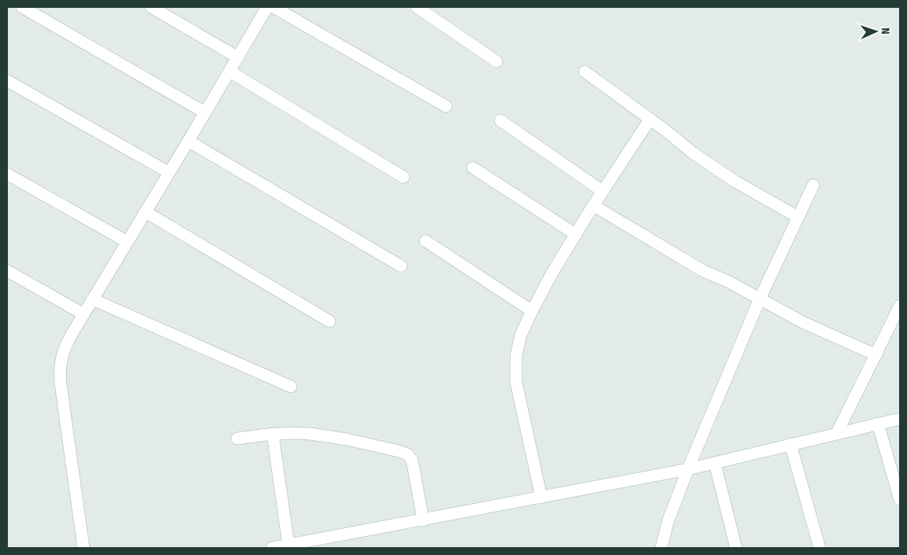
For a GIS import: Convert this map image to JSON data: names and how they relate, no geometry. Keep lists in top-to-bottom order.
{
  "north": "right"
}
